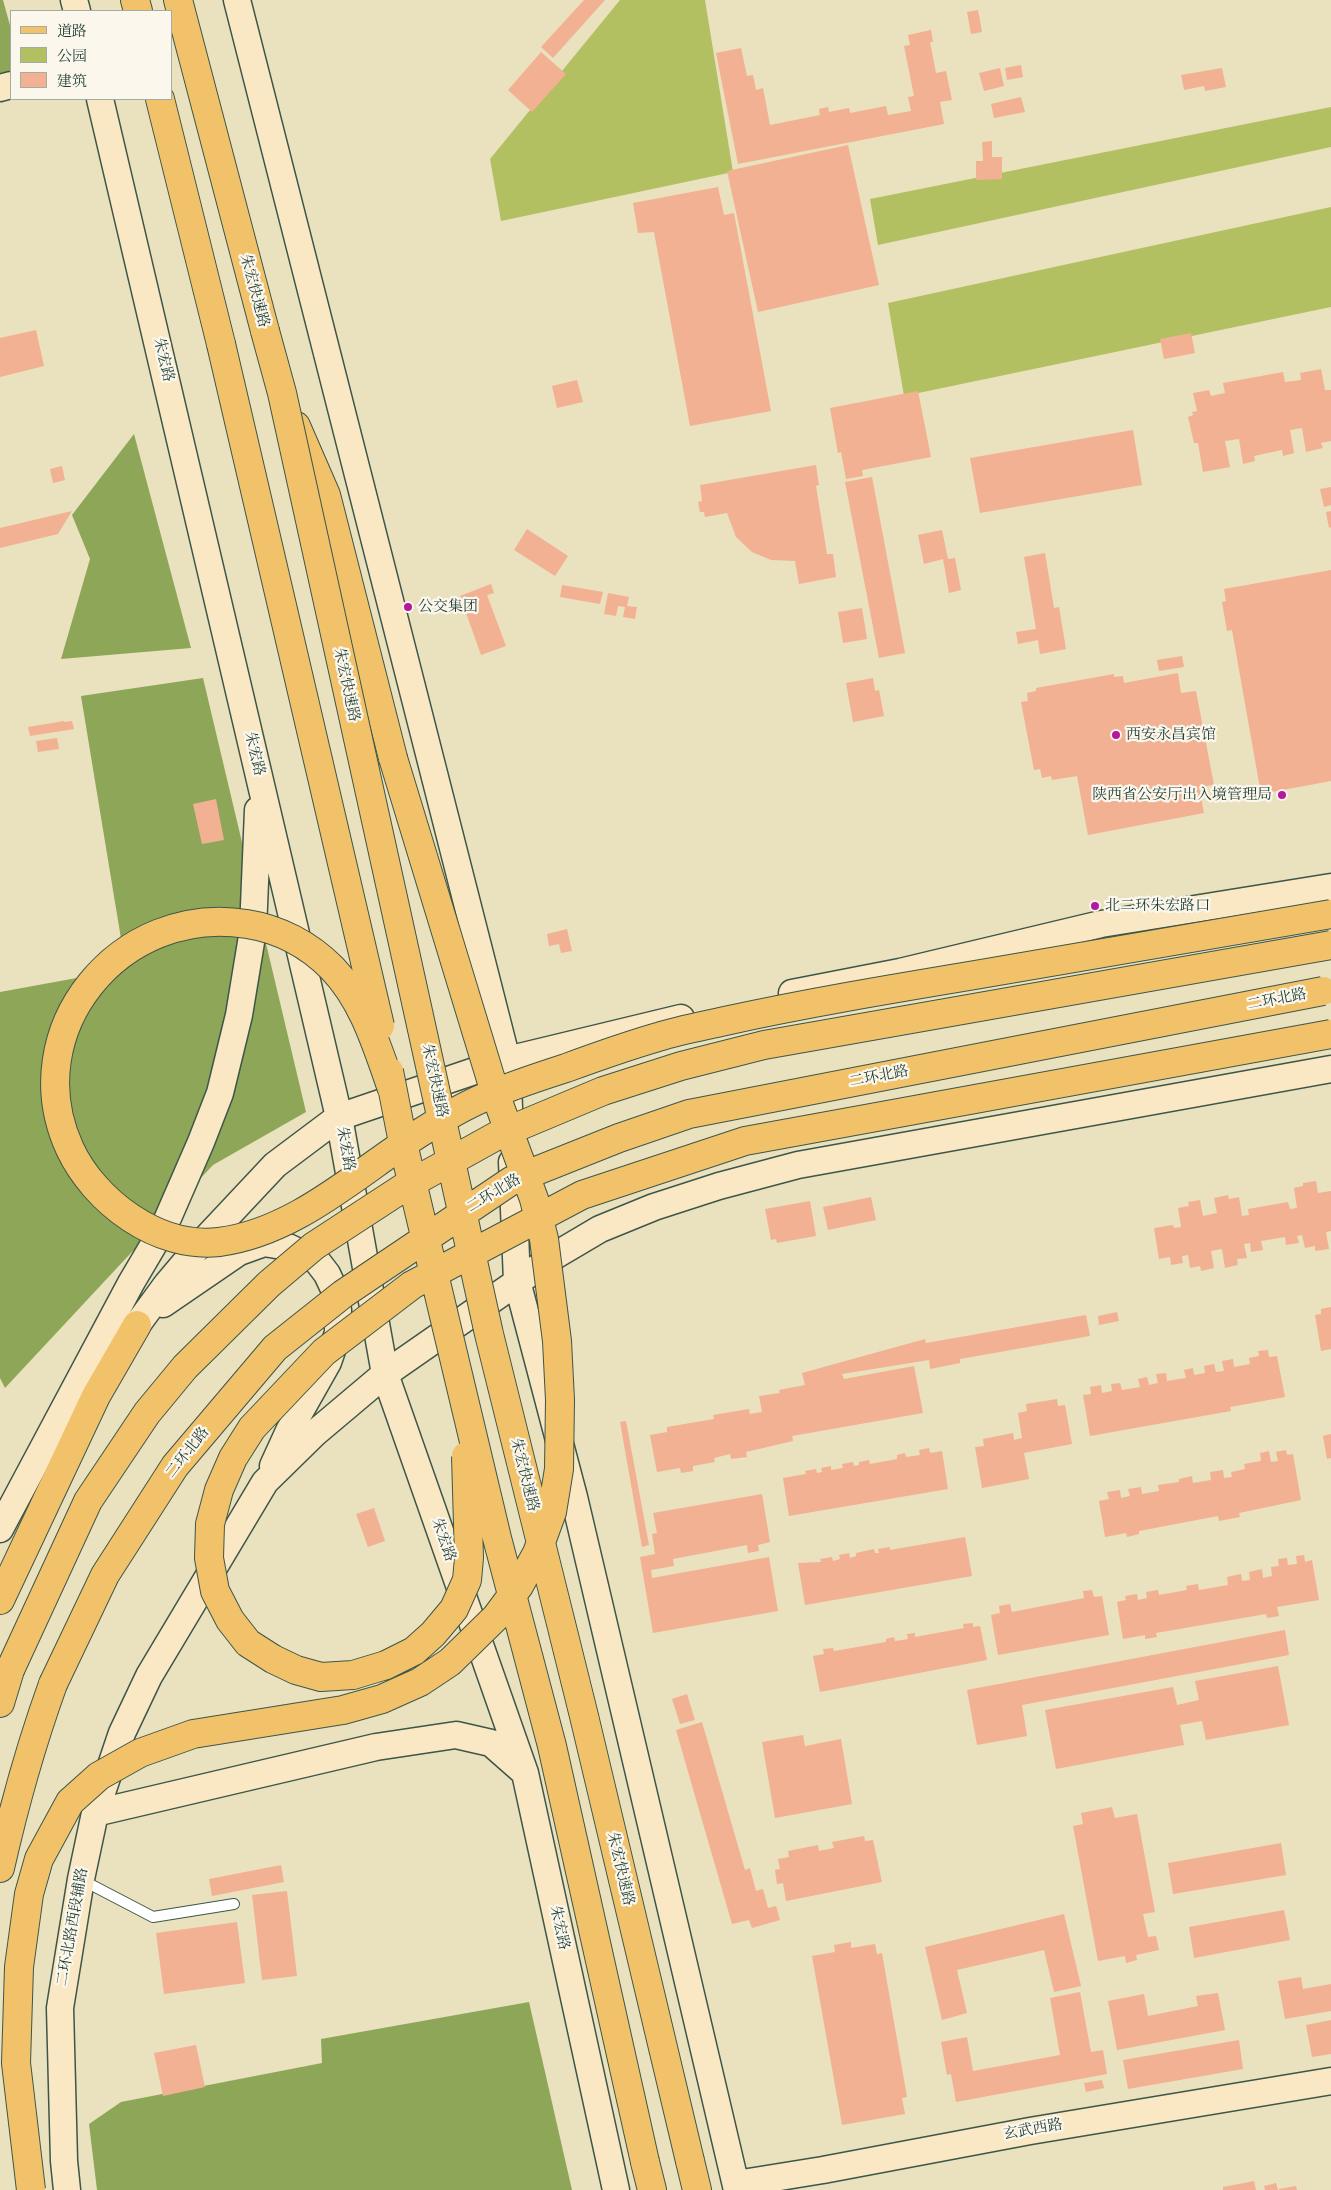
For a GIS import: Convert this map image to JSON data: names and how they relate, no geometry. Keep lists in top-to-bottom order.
{
  "streets": {
    "main road": [
      "朱宏快速路",
      "朱宏路",
      "二环北路",
      "二环北路西段辅路",
      "玄武西路"
    ]
  },
  "places": [
    "公交集团",
    "西安永昌宾馆",
    "陕西省公安厅出入境管理局",
    "北二环朱宏路口"
  ],
  "legend": ["道路", "公园", "建筑"]
}
